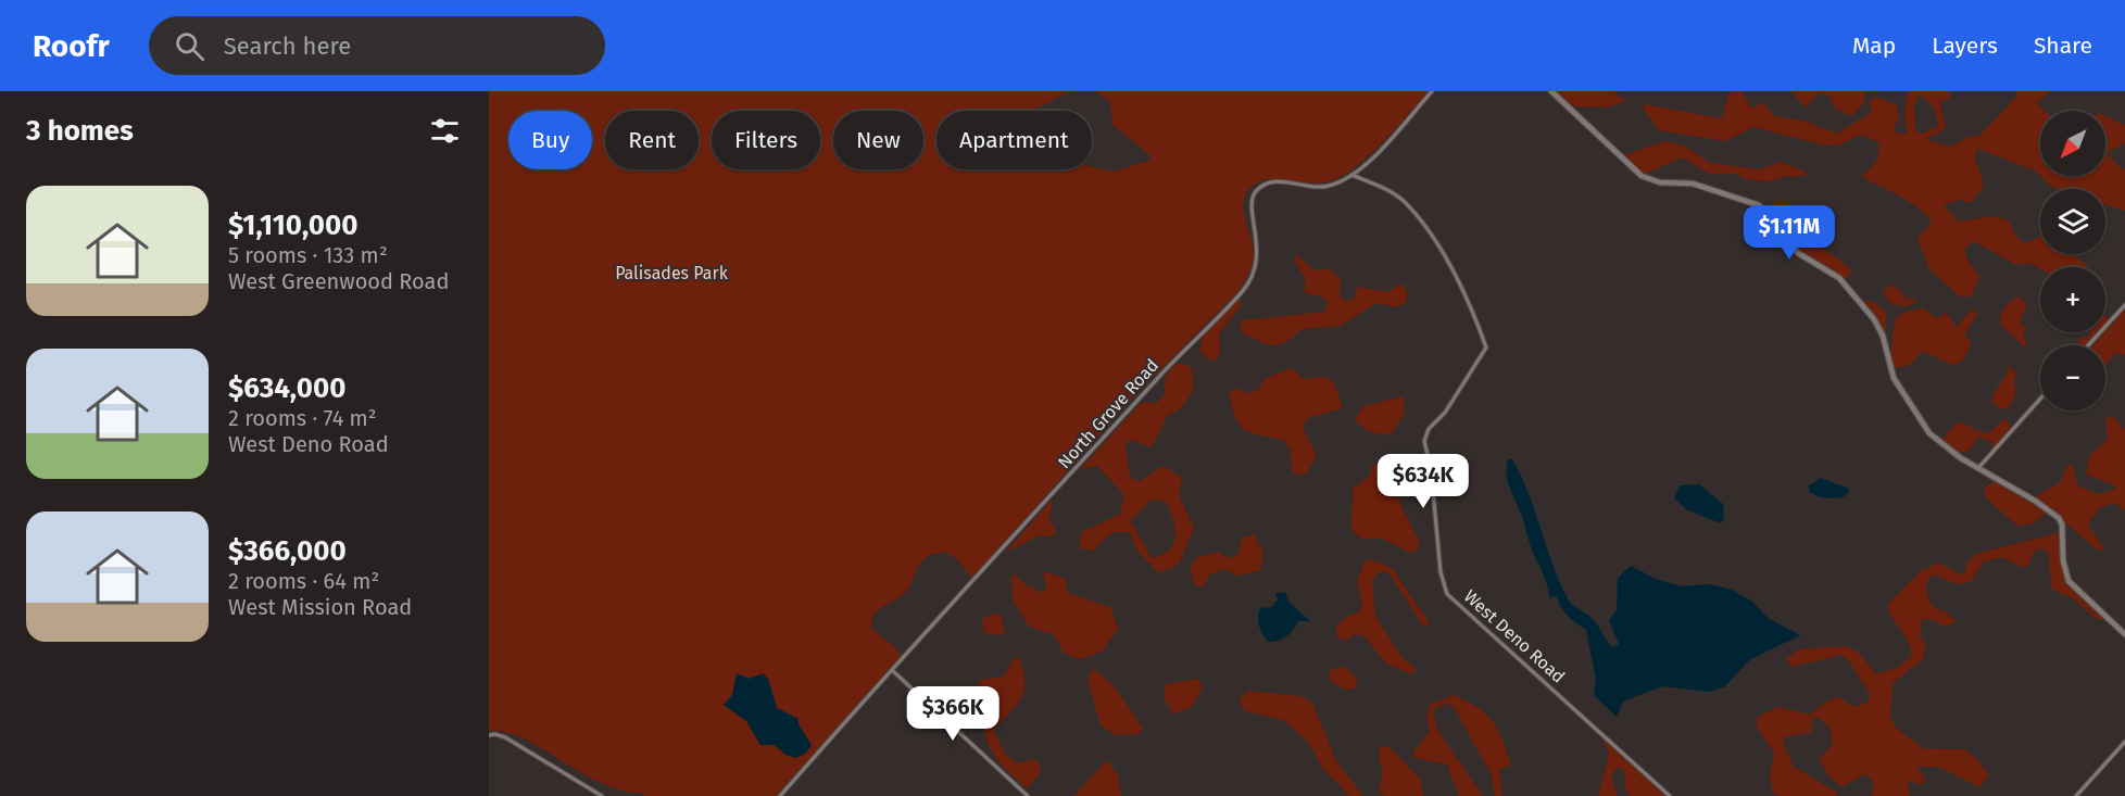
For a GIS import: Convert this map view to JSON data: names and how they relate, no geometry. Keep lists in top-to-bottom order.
{
  "streets": {
    "street": ["North Grove Road", "West Deno Road"]
  },
  "crossings": [
    ["North Grove Road", "West Deno Road"]
  ],
  "parks": ["Palisades Park"],
  "north": "bottom left",
  "page": {
    "header": "Roofr",
    "search": "Search here",
    "nav": ["Map", "Layers", "Share"],
    "heading": "3 homes",
    "map_buttons": ["+", "−"],
    "chip": [
      "Buy",
      "Rent",
      "Filters",
      "New",
      "Apartment"
    ],
    "list": [
      {
        "name": "$1,110,000",
        "note": "5 rooms · 133 m² · West Greenwood Road"
      },
      {
        "name": "$634,000",
        "note": "2 rooms · 74 m² · West Deno Road"
      },
      {
        "name": "$366,000",
        "note": "2 rooms · 64 m² · West Mission Road"
      }
    ],
    "price": ["$1.11M", "$634K", "$366K"]
  }
}
